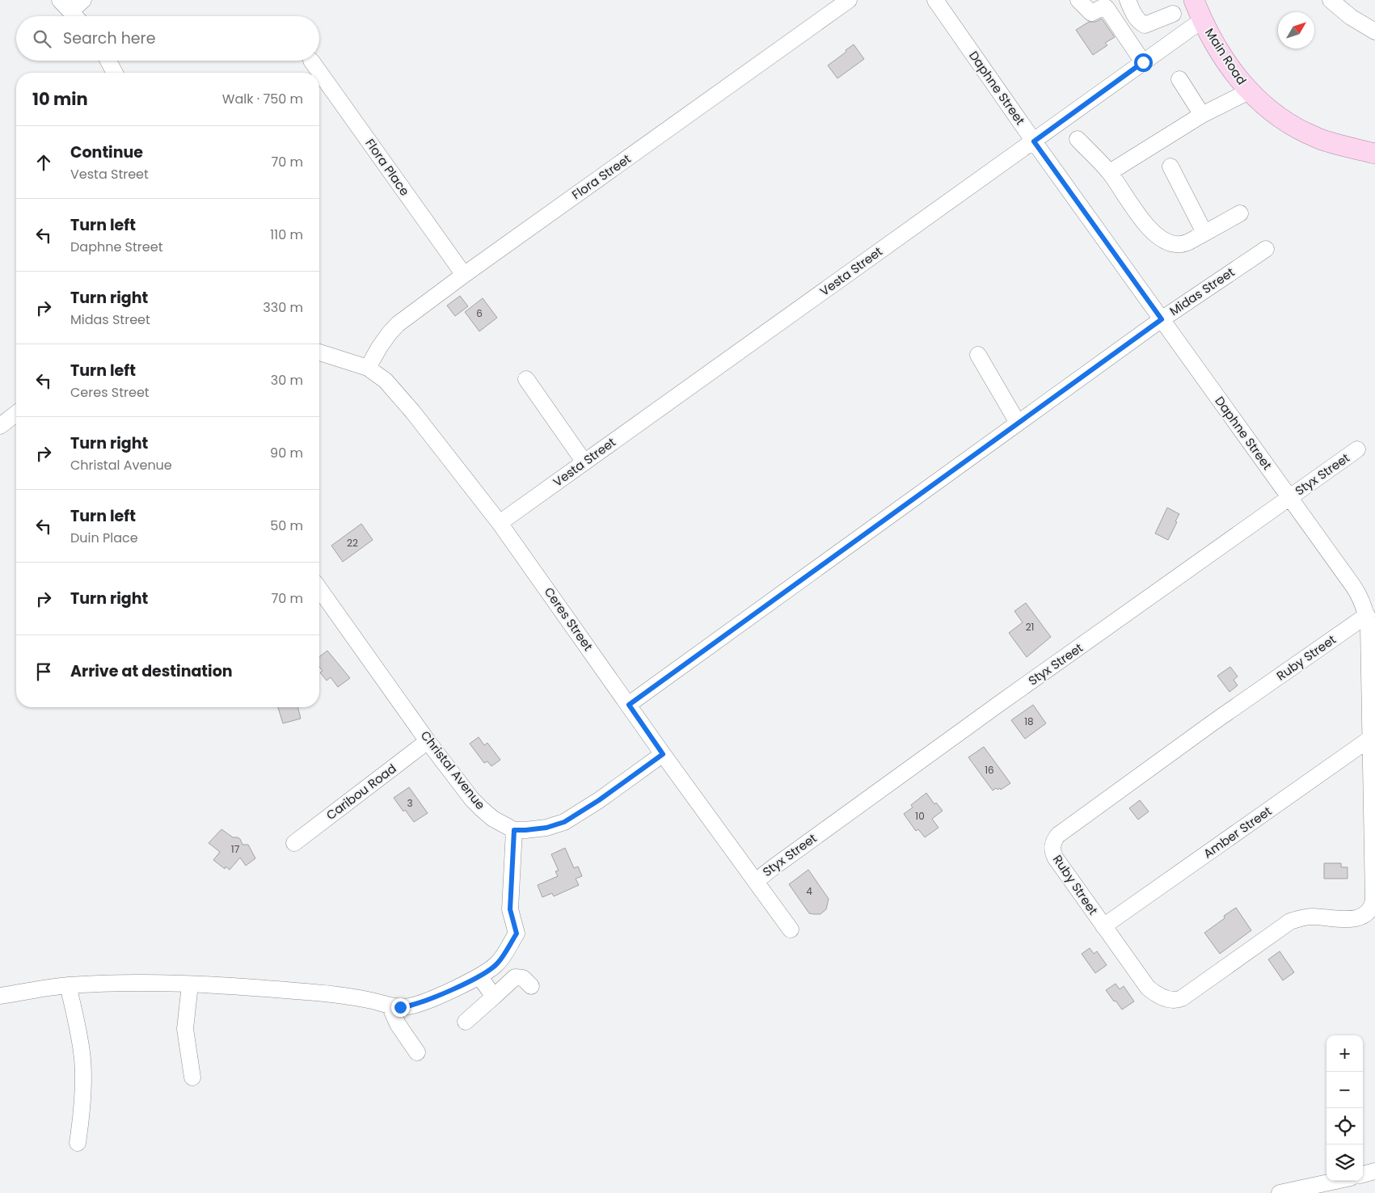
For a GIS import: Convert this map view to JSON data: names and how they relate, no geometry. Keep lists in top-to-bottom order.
{
  "streets": {
    "main road": ["Main Road"],
    "street": [
      "Daphne Street",
      "Flora Place",
      "Flora Street",
      "Vesta Street",
      "Midas Street",
      "Styx Street",
      "Ceres Street",
      "Ruby Street",
      "Christal Avenue",
      "Caribou Road",
      "Amber Street"
    ]
  },
  "crossings": [
    ["Main Road", "Vesta Street"],
    ["Daphne Street", "Vesta Street"],
    ["Daphne Street", "Midas Street"],
    ["Daphne Street", "Styx Street"],
    ["Daphne Street", "Ruby Street"],
    ["Daphne Street", "Amber Street"],
    ["Flora Place", "Flora Street"],
    ["Flora Street", "Ceres Street"],
    ["Vesta Street", "Ceres Street"],
    ["Midas Street", "Ceres Street"],
    ["Styx Street", "Ceres Street"],
    ["Ruby Street", "Amber Street"],
    ["Christal Avenue", "Caribou Road"]
  ],
  "house_numbers": [
    "6",
    "22",
    "21",
    "18",
    "16",
    "3",
    "10",
    "17",
    "4"
  ],
  "north": "top right",
  "page": {
    "search": "Search here",
    "heading": ["10 min", "Walk · 750 m"],
    "list": [
      ["Continue", "Vesta Street", "70 m"],
      ["Turn left", "Daphne Street", "110 m"],
      ["Turn right", "Midas Street", "330 m"],
      ["Turn left", "Ceres Street", "30 m"],
      ["Turn right", "Christal Avenue", "90 m"],
      ["Turn left", "Duin Place", "50 m"],
      ["Turn right", "70 m"],
      "Arrive at destination"
    ],
    "map_buttons": ["+", "−"]
  }
}
